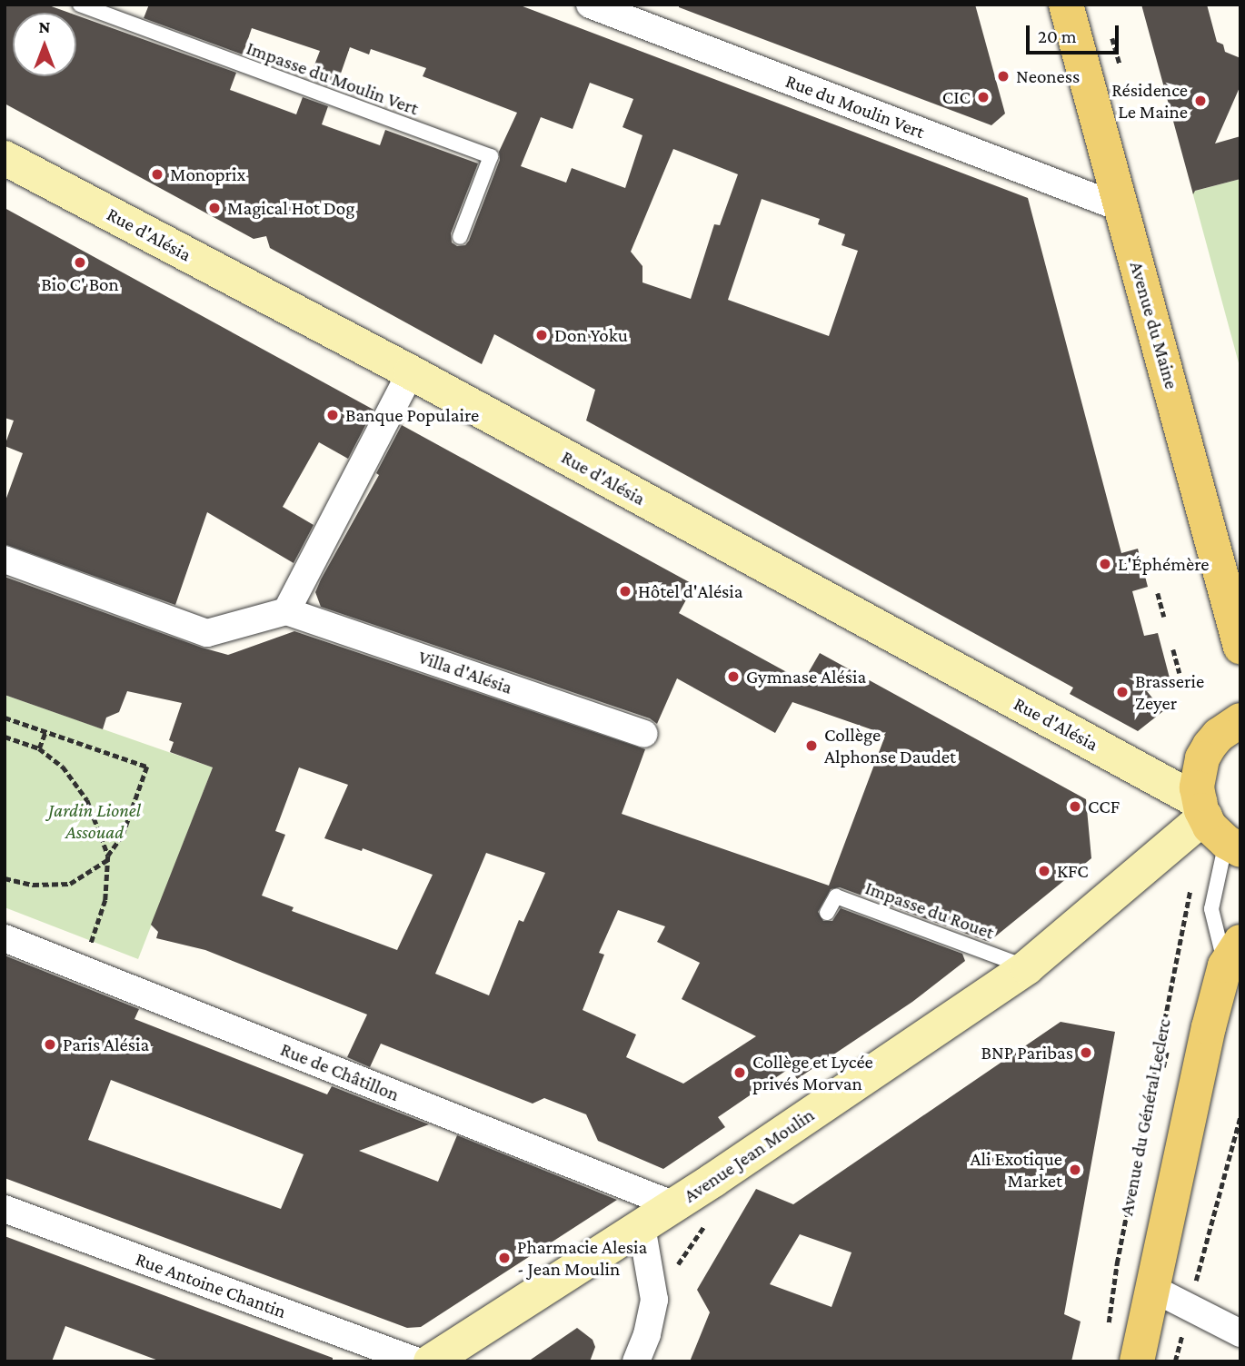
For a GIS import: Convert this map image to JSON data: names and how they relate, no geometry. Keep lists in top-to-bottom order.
{
  "streets": {
    "main road": ["Rue d'Alésia", "Avenue du Maine", "Avenue Jean Moulin"],
    "street": [
      "Rue du Moulin Vert",
      "Villa d'Alésia",
      "Rue de Châtillon",
      "Rue Antoine Chantin"
    ],
    "lane": ["Impasse du Moulin Vert", "Impasse du Rouet"],
    "path": ["Avenue du Général Leclerc"]
  },
  "crossings": [
    ["Rue du Moulin Vert", "Avenue du Maine"],
    ["Rue d'Alésia", "Avenue Jean Moulin"],
    ["Impasse du Rouet", "Avenue Jean Moulin"],
    ["Rue de Châtillon", "Avenue Jean Moulin"]
  ],
  "parks": ["Jardin Lionel Assouad"],
  "places": [
    "Neoness",
    "CIC",
    "Résidence Le Maine",
    "Monoprix",
    "Magical Hot Dog",
    "Bio C' Bon",
    "Don Yoku",
    "Banque Populaire",
    "L'Éphémère",
    "Hôtel d'Alésia",
    "Gymnase Alésia",
    "Brasserie Zeyer",
    "Collège Alphonse Daudet",
    "CCF",
    "KFC",
    "Paris Alésia",
    "BNP Paribas",
    "Collège et Lycée privés Morvan",
    "Ali Exotique Market",
    "Pharmacie Alesia - Jean Moulin"
  ],
  "scale_bar": "20 m",
  "north": "top"
}
